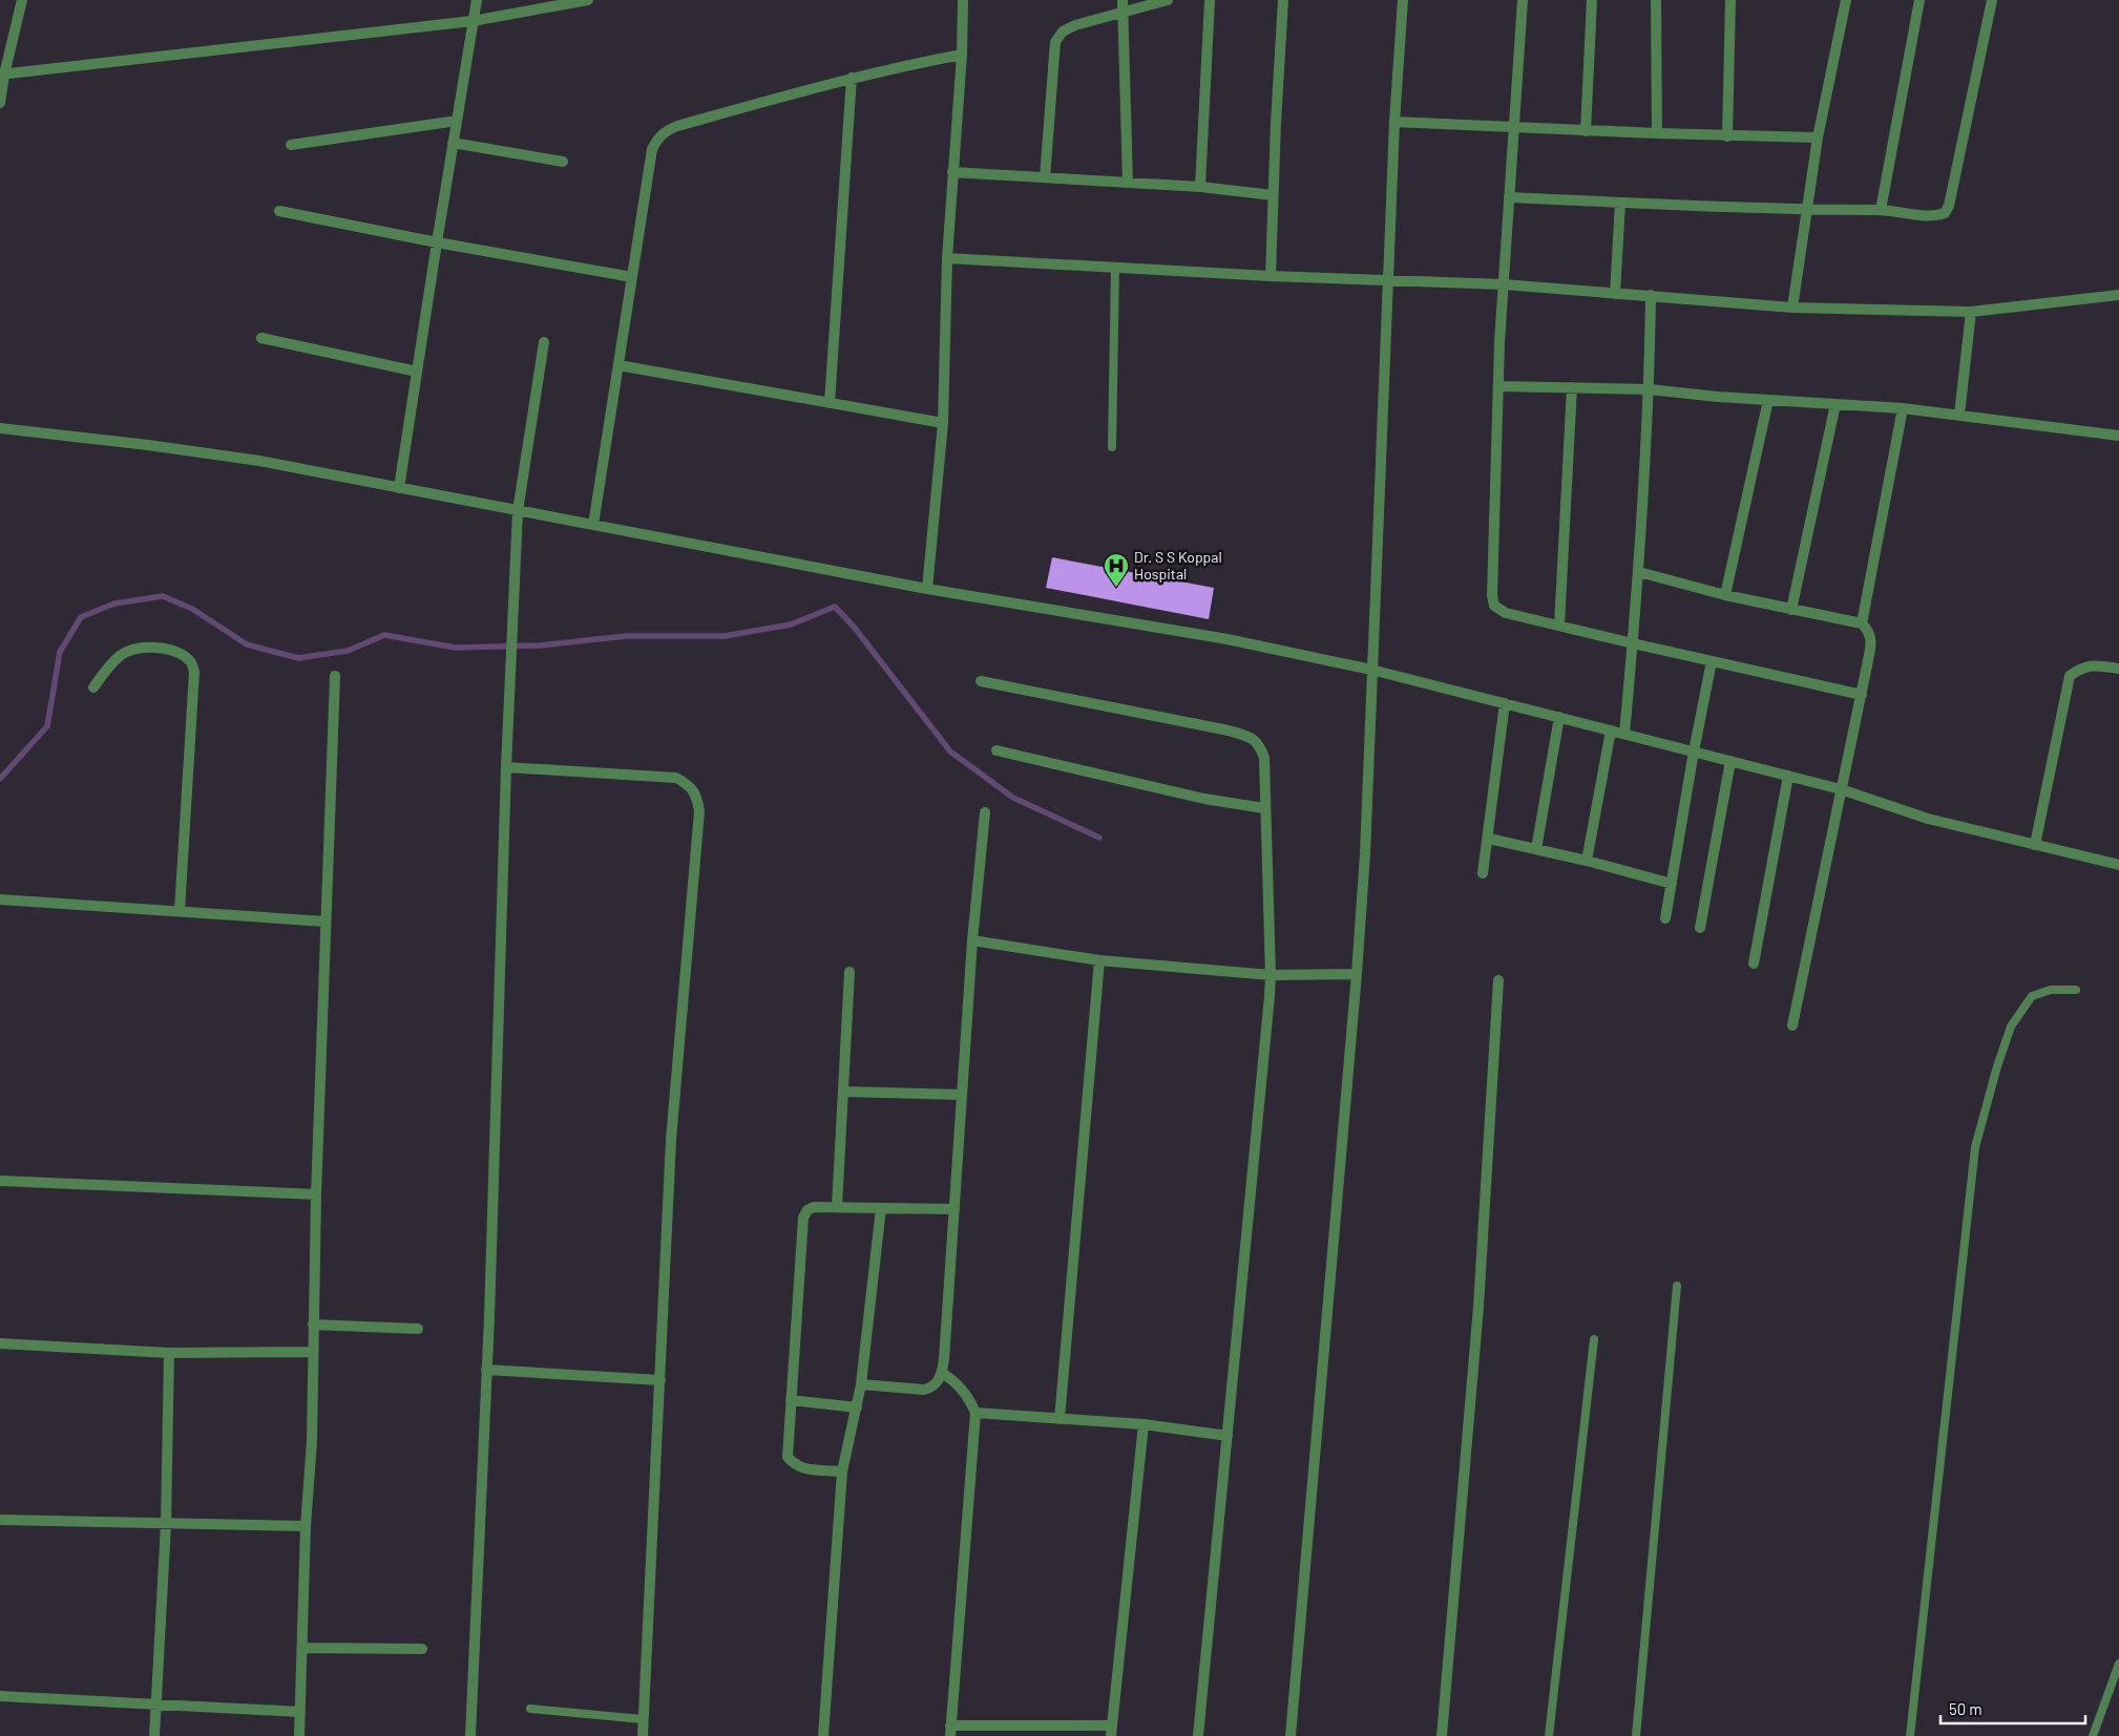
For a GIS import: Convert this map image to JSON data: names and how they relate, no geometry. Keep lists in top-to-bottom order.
{
  "places": {
    "hospital": ["Dr. S S Koppal Hospital"]
  },
  "scale_bar": "50 m"
}
